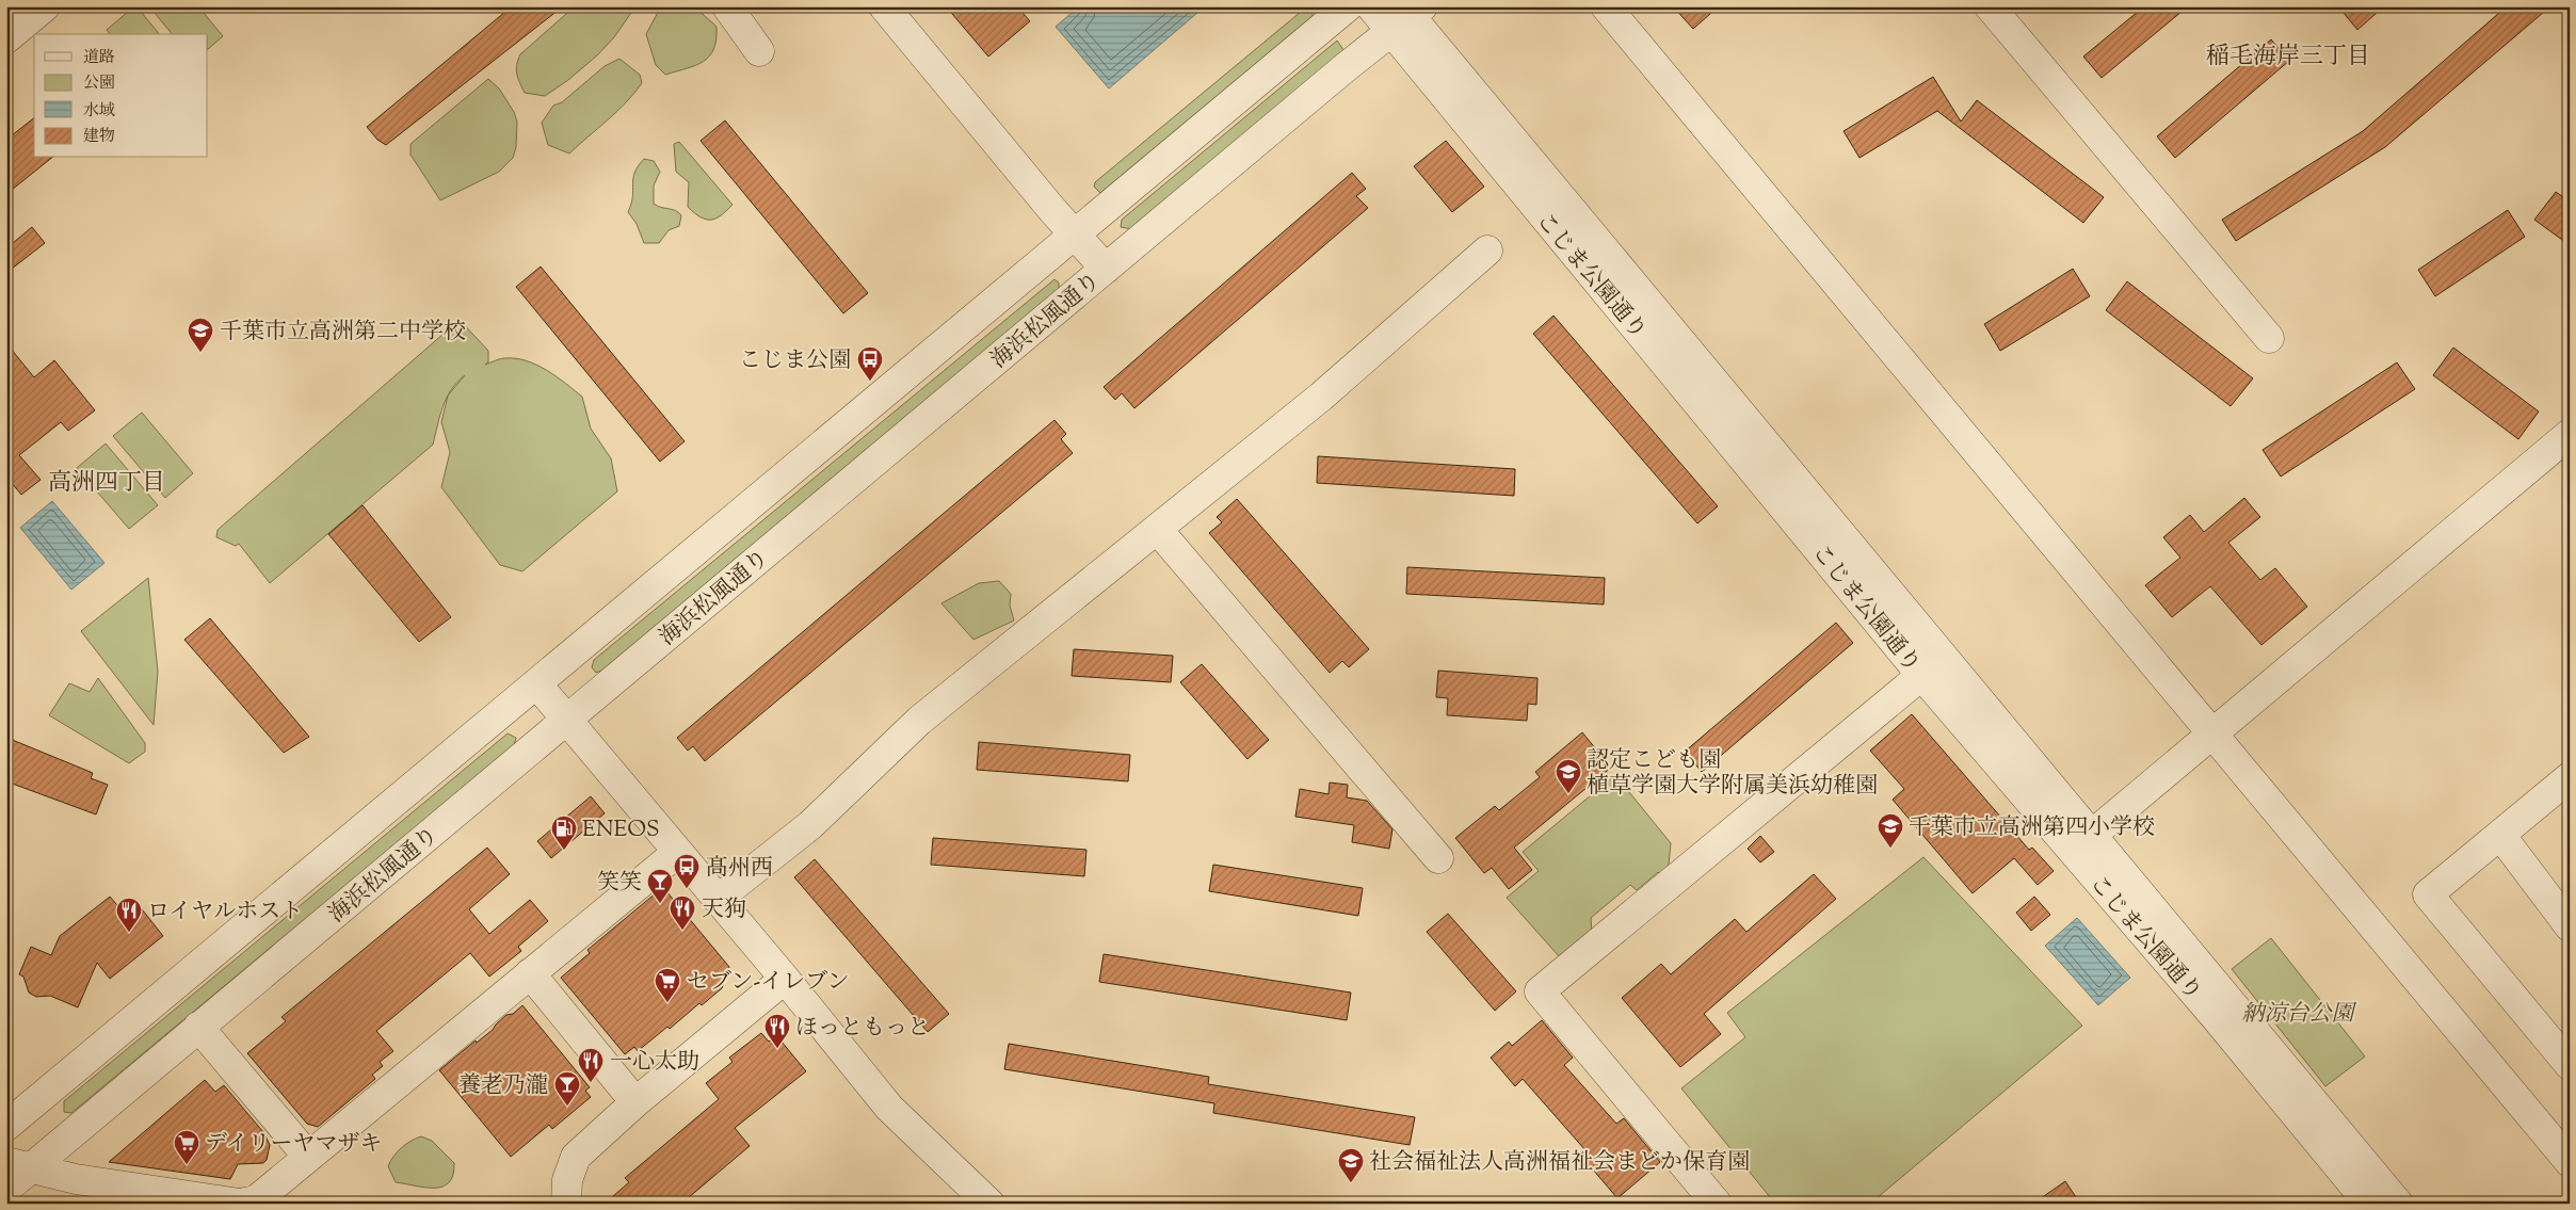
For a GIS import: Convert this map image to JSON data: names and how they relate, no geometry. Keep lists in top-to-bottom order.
{
  "streets": {
    "street": ["こじま公園通り", "海浜松風通り"]
  },
  "crossings": [
    ["こじま公園通り", "海浜松風通り"]
  ],
  "districts": ["稲毛海岸三丁目", "高洲四丁目"],
  "parks": ["納涼台公園"],
  "places": {
    "school or university": [
      "千葉市立高洲第二中学校",
      "認定こども園 植草学園大学附属美浜幼稚園",
      "千葉市立高洲第四小学校",
      "社会福祉法人高洲福祉会まどか保育園"
    ],
    "bus stop": ["こじま公園", "髙州西"],
    "fuel station": ["ENEOS"],
    "bar": ["笑笑", "養老乃瀧"],
    "restaurant": [
      "天狗",
      "ロイヤルホスト",
      "ほっともっと",
      "一心太助"
    ],
    "supermarket": ["セブン-イレブン", "デイリーヤマザキ"]
  },
  "legend": [
    "道路",
    "公園",
    "水域",
    "建物"
  ]
}
